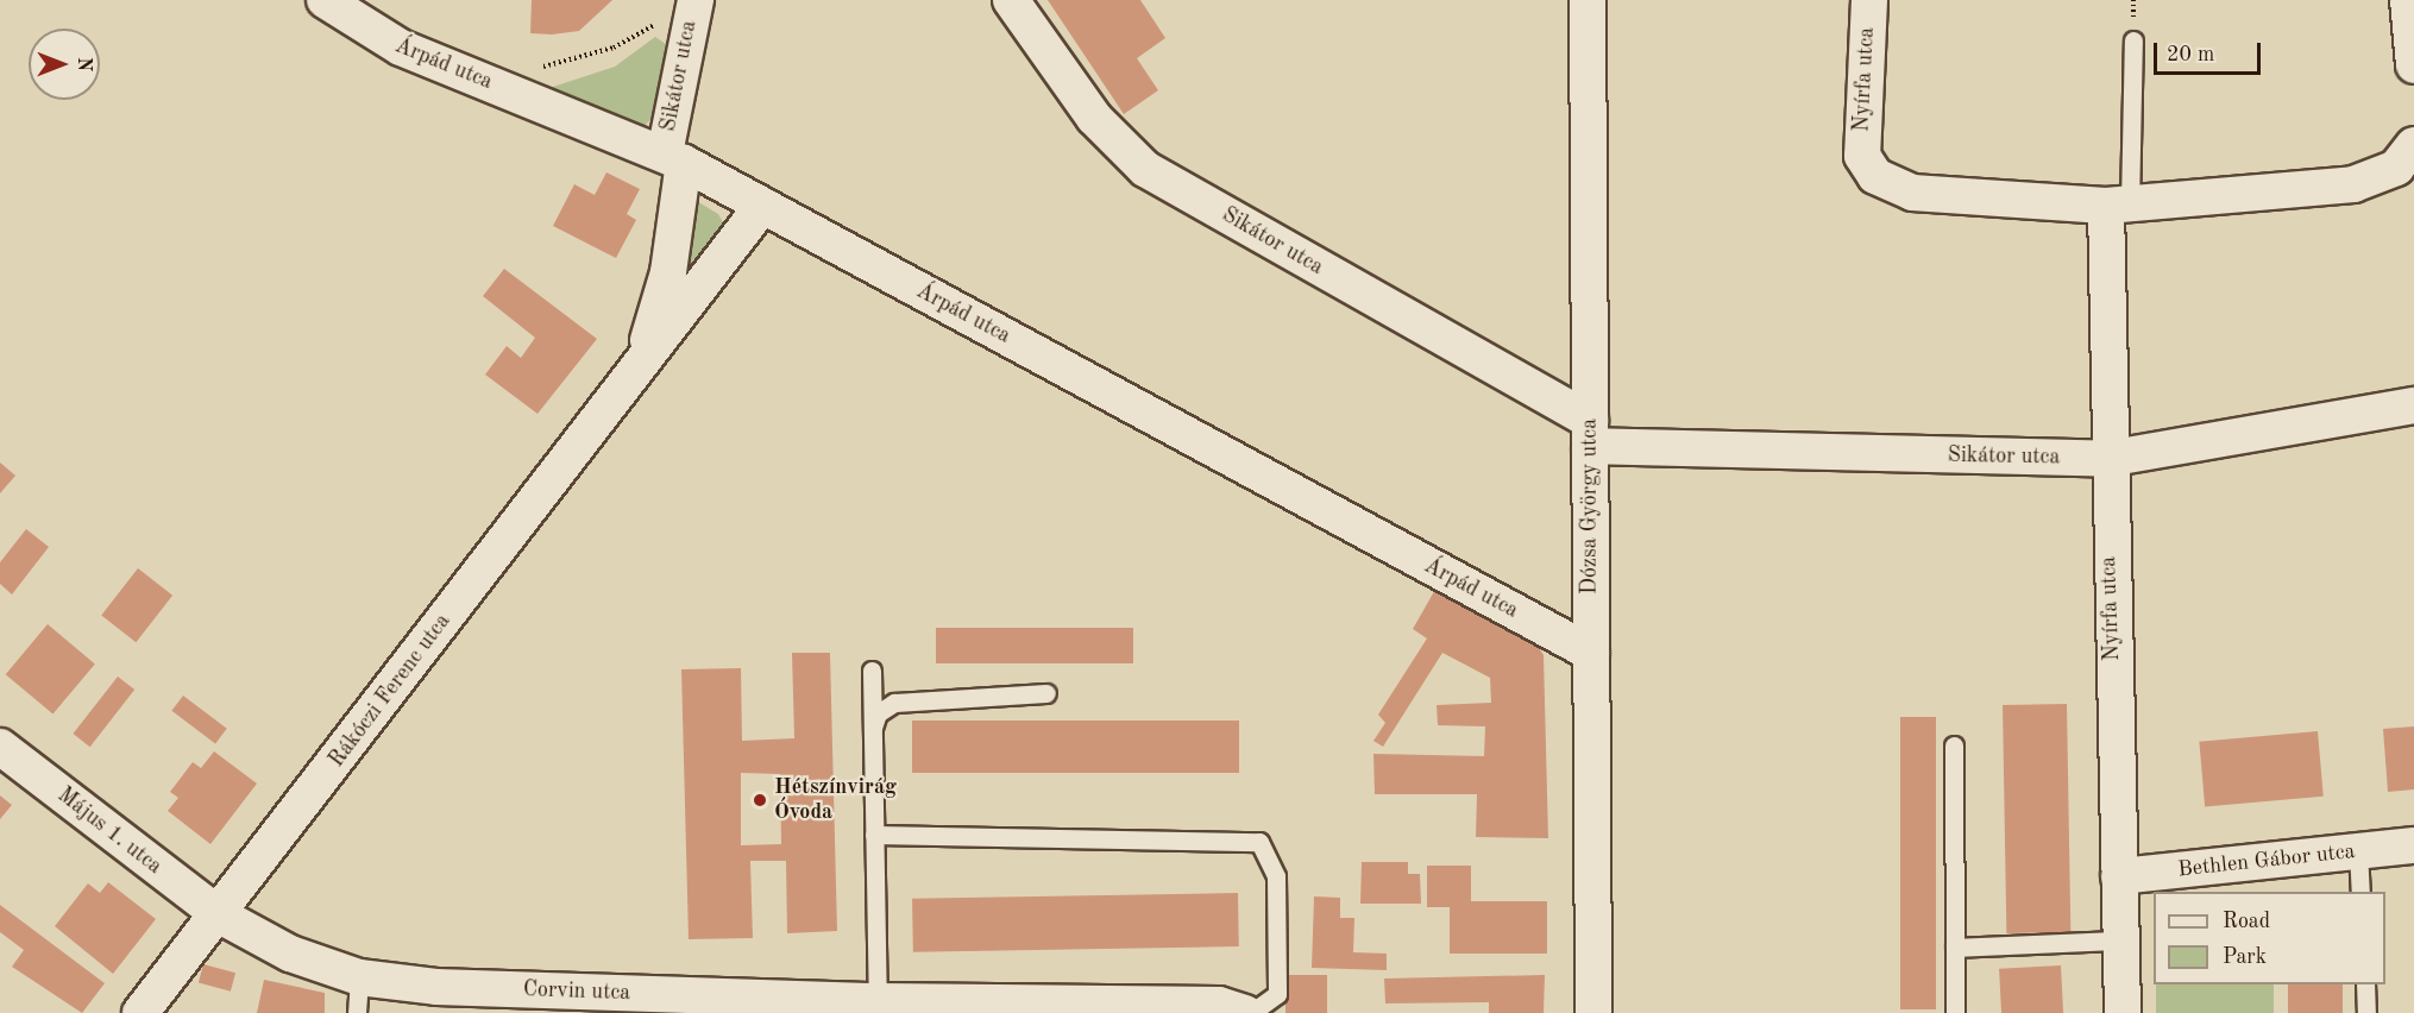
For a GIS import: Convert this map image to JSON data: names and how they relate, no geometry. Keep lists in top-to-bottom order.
{
  "streets": {
    "street": [
      "Árpád utca",
      "Sikátor utca",
      "Nyírfa utca",
      "Dózsa György utca",
      "Rákóczi Ferenc utca",
      "Május 1. utca",
      "Bethlen Gábor utca",
      "Corvin utca"
    ]
  },
  "crossings": [
    ["Árpád utca", "Sikátor utca"],
    ["Árpád utca", "Dózsa György utca"],
    ["Árpád utca", "Rákóczi Ferenc utca"],
    ["Sikátor utca", "Nyírfa utca"],
    ["Sikátor utca", "Dózsa György utca"],
    ["Sikátor utca", "Rákóczi Ferenc utca"],
    ["Nyírfa utca", "Bethlen Gábor utca"],
    ["Rákóczi Ferenc utca", "Május 1. utca"],
    ["Rákóczi Ferenc utca", "Corvin utca"],
    ["Május 1. utca", "Corvin utca"]
  ],
  "places": ["Hétszínvirág Óvoda"],
  "legend": ["Road", "Park"],
  "scale_bar": "20 m",
  "north": "right"
}
